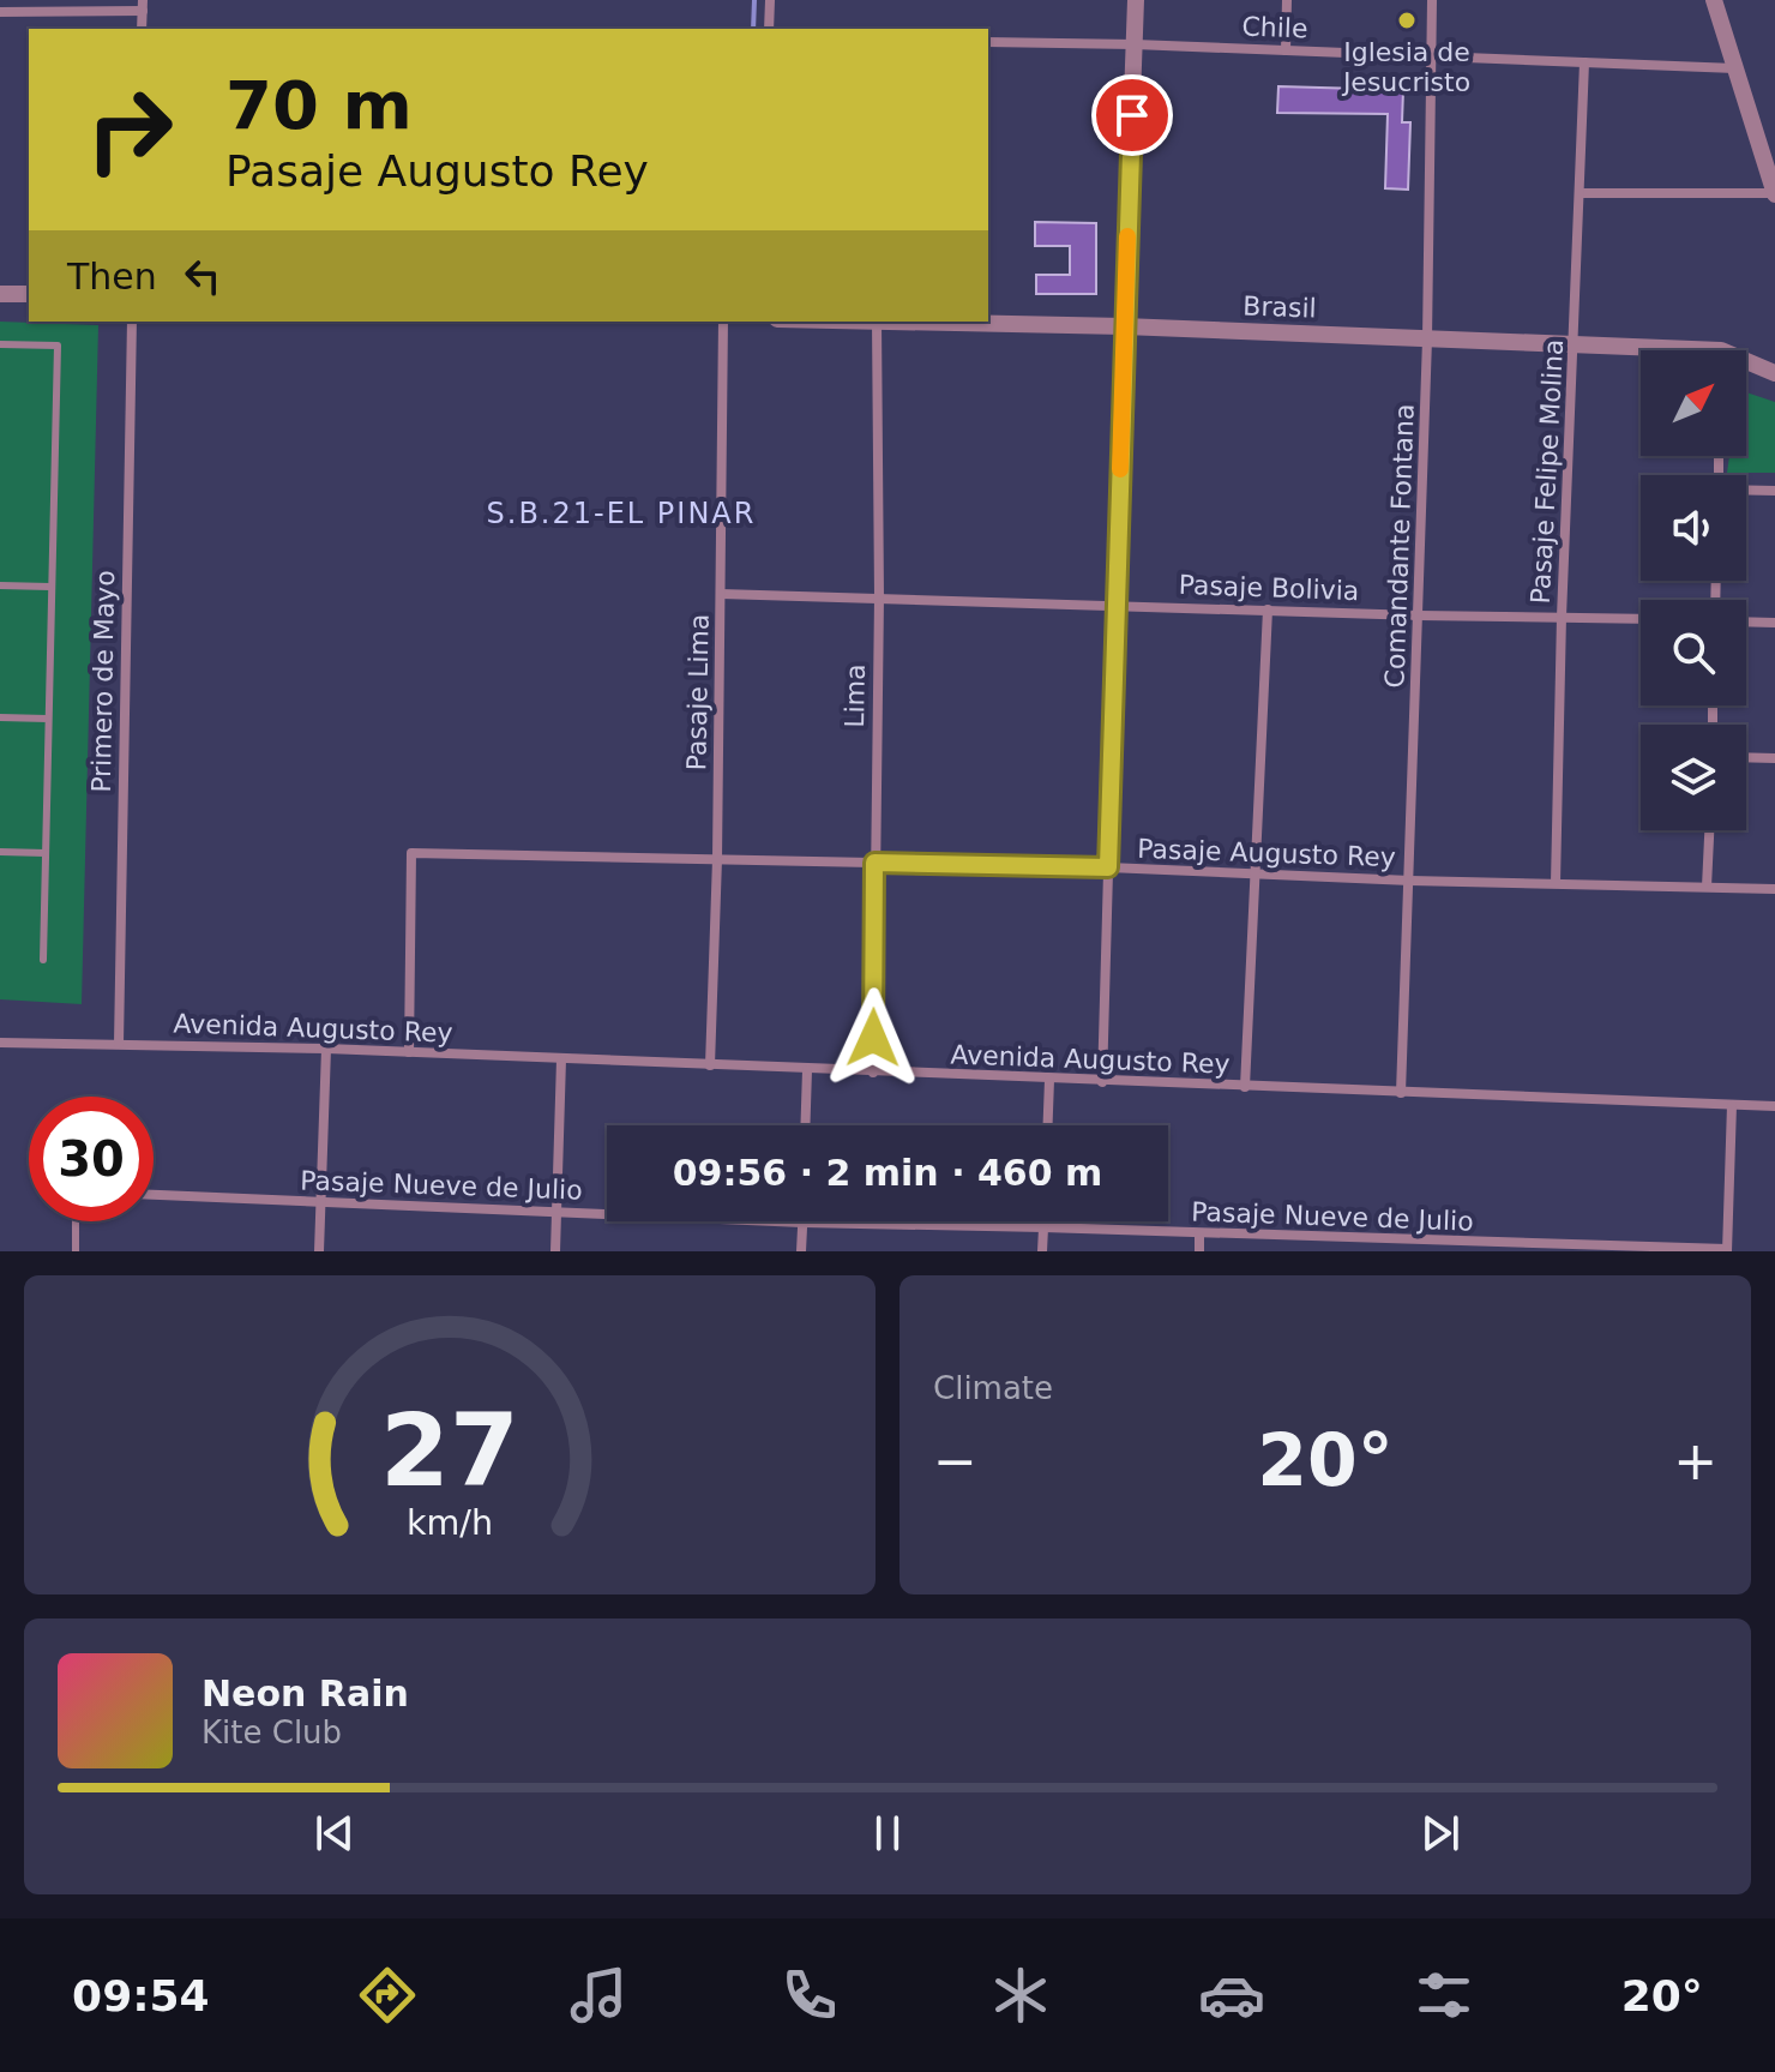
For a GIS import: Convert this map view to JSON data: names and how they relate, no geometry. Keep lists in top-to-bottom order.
{
  "streets": {
    "street": [
      "Chile",
      "Brasil",
      "Pasaje Felipe Molina",
      "Comandante Fontana",
      "Pasaje Bolivia",
      "Primero de Mayo",
      "Pasaje Lima",
      "Lima",
      "Pasaje Augusto Rey",
      "Avenida Augusto Rey",
      "Pasaje Nueve de Julio"
    ]
  },
  "crossings": [
    ["Chile", "Pasaje Felipe Molina"],
    ["Chile", "Comandante Fontana"],
    ["Brasil", "Pasaje Felipe Molina"],
    ["Brasil", "Comandante Fontana"],
    ["Brasil", "Lima"],
    ["Pasaje Felipe Molina", "Pasaje Bolivia"],
    ["Pasaje Felipe Molina", "Pasaje Augusto Rey"],
    ["Comandante Fontana", "Pasaje Bolivia"],
    ["Comandante Fontana", "Pasaje Augusto Rey"],
    ["Comandante Fontana", "Avenida Augusto Rey"],
    ["Pasaje Bolivia", "Pasaje Lima"],
    ["Pasaje Bolivia", "Lima"],
    ["Primero de Mayo", "Avenida Augusto Rey"],
    ["Pasaje Lima", "Pasaje Augusto Rey"],
    ["Pasaje Lima", "Avenida Augusto Rey"],
    ["Lima", "Pasaje Augusto Rey"],
    ["Lima", "Avenida Augusto Rey"],
    ["Pasaje Augusto Rey", "Avenida Augusto Rey"]
  ],
  "districts": ["S.B.21-EL PINAR"],
  "places": ["Iglesia de Jesucristo"],
  "north": "top right",
  "page": {
    "turn": ["70 m", "Pasaje Augusto Rey"],
    "then": "Then",
    "limit": "30",
    "trip": "09:56 · 2 min · 460 m",
    "tile": "Climate",
    "heat": ["−", "20°", "+"],
    "song": ["Neon Rain", "Kite Club"],
    "tabs": ["09:54", "20°"],
    "gauge": ["27", "km/h"]
  }
}
